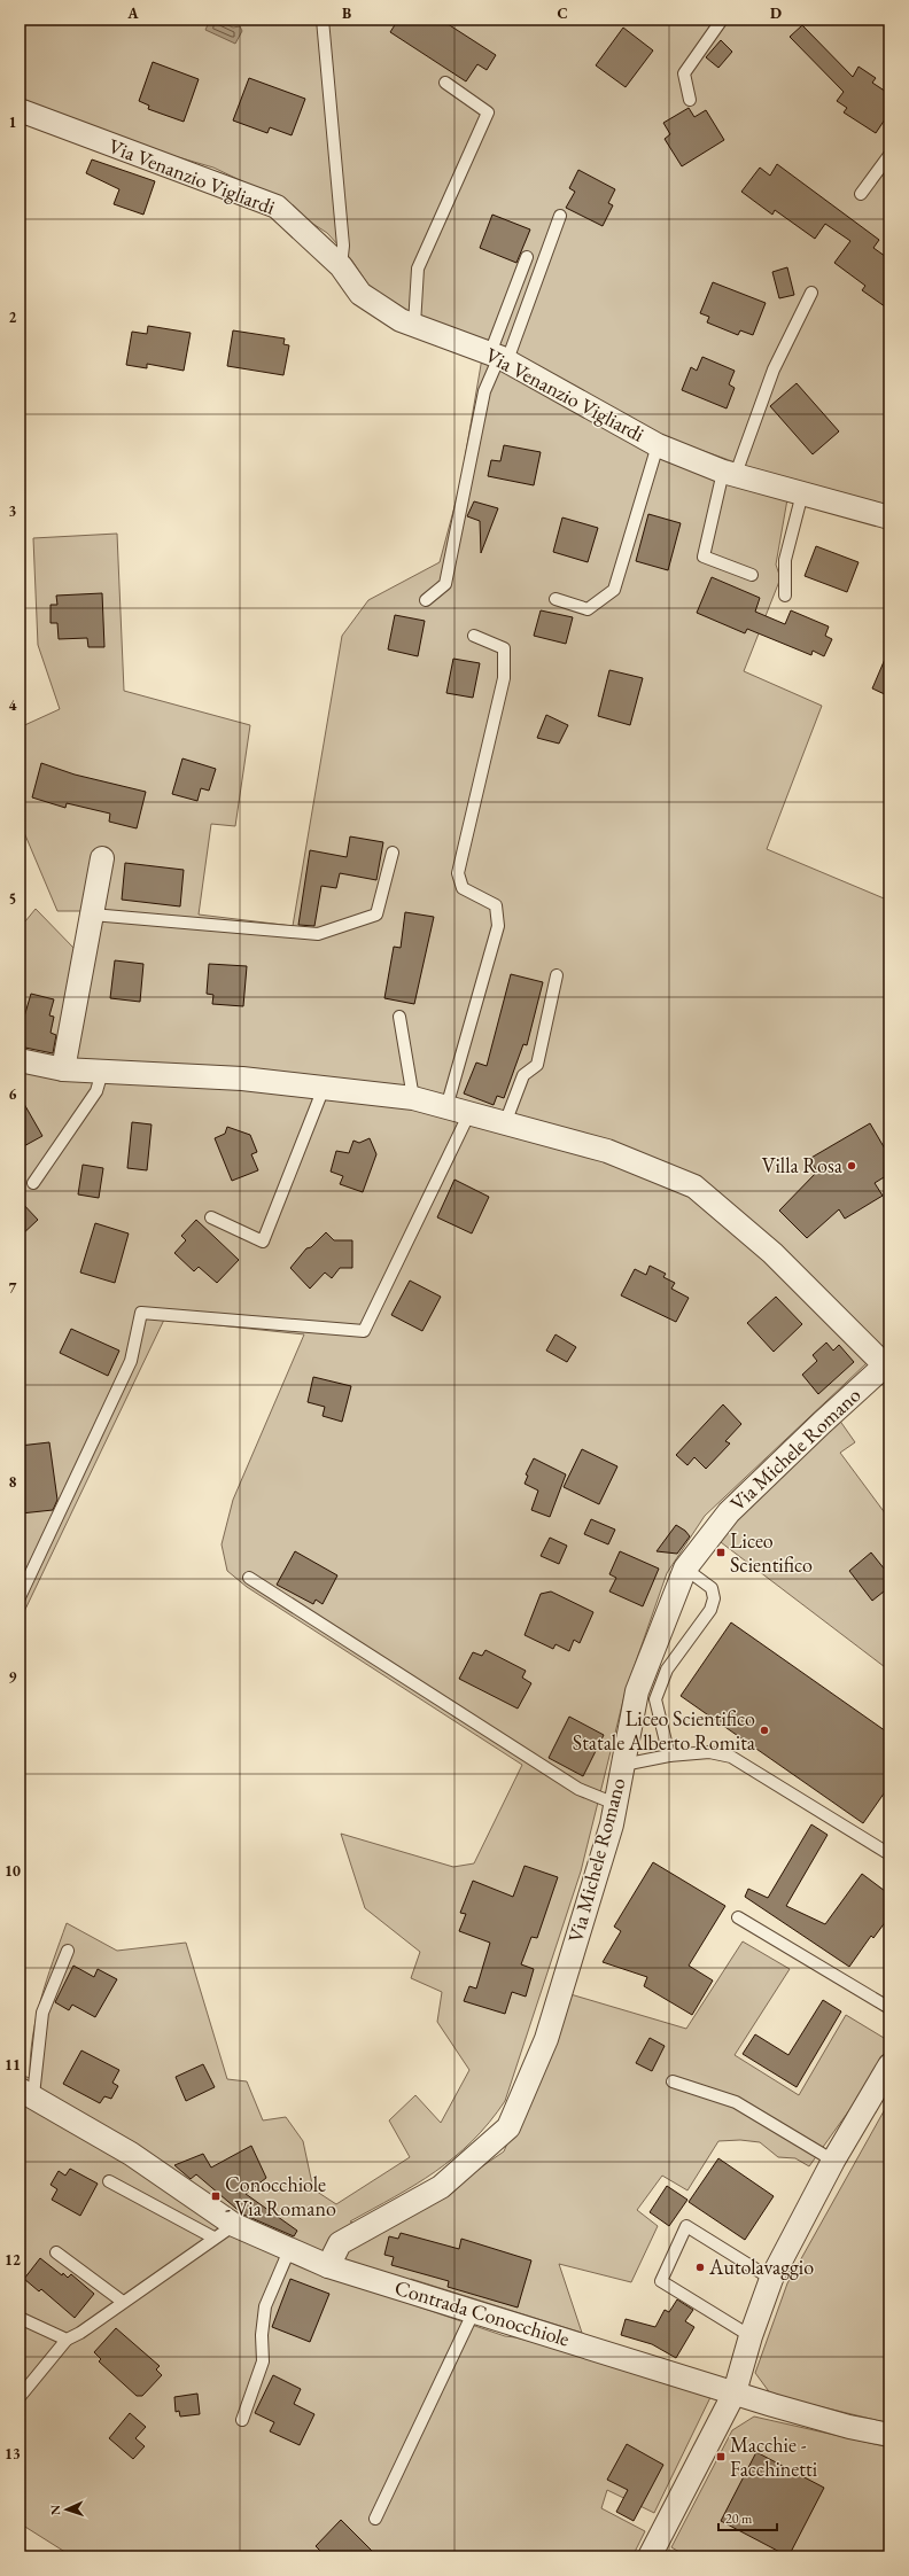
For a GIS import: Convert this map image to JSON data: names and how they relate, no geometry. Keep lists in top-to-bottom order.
{
  "streets": {
    "street": ["Via Venanzio Vigliardi", "Via Michele Romano", "Contrada Conocchiole"]
  },
  "crossings": [
    ["Via Michele Romano", "Contrada Conocchiole"]
  ],
  "places": {
    "other": ["Villa Rosa", "Liceo Scientifico Statale Alberto Romita", "Autolavaggio"],
    "transit": ["Liceo Scientifico", "Conocchiole - Via Romano", "Macchie - Facchinetti"]
  },
  "scale_bar": "20 m",
  "north": "left",
  "grid": {
    "columns": [
      "A",
      "B",
      "C",
      "D"
    ],
    "rows": [
      "1",
      "2",
      "3",
      "4",
      "5",
      "6",
      "7",
      "8",
      "9",
      "10",
      "11",
      "12",
      "13"
    ]
  }
}
